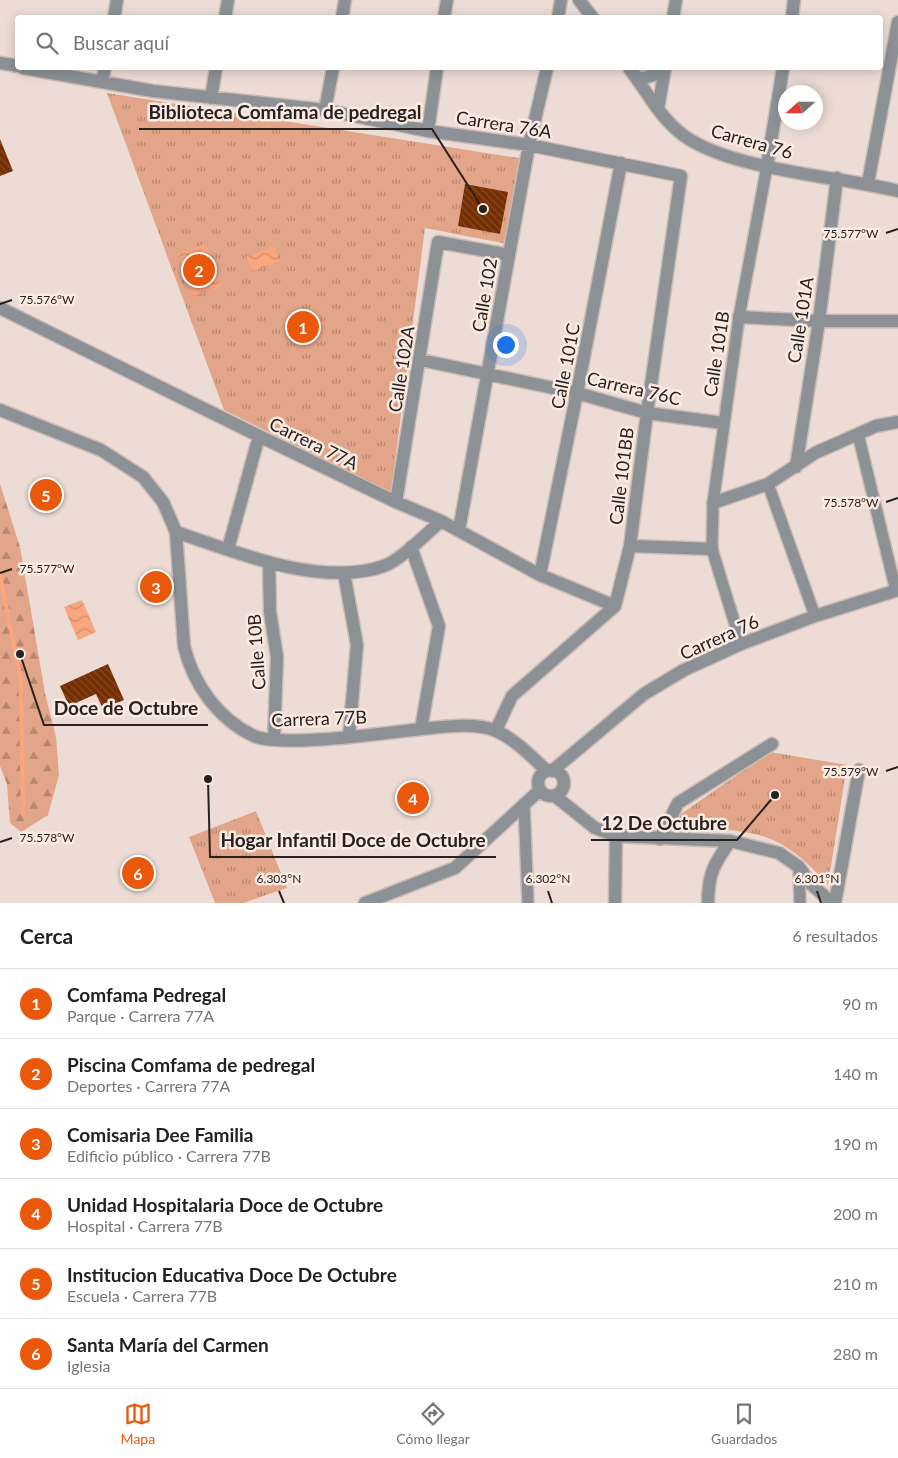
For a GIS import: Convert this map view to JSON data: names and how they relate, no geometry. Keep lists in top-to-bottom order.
{
  "streets": {
    "street": [
      "Carrera 76A",
      "Carrera 76",
      "Calle 102",
      "Calle 101A",
      "Calle 101B",
      "Calle 101C",
      "Calle 102A",
      "Carrera 76C",
      "Carrera 77A",
      "Calle 101BB",
      "Calle 10B",
      "Carrera 77B"
    ]
  },
  "crossings": [
    ["Carrera 76A", "Calle 102"],
    ["Carrera 76A", "Calle 101C"],
    ["Carrera 76A", "Calle 101BB"],
    ["Carrera 76", "Calle 101A"],
    ["Carrera 76", "Calle 101B"],
    ["Carrera 76", "Carrera 77B"],
    ["Calle 102", "Calle 102A"],
    ["Calle 102", "Carrera 76C"],
    ["Calle 102", "Carrera 77A"],
    ["Calle 101B", "Carrera 76C"],
    ["Calle 101C", "Carrera 76C"],
    ["Calle 101C", "Carrera 77A"],
    ["Calle 102A", "Carrera 76C"],
    ["Calle 102A", "Carrera 77A"],
    ["Carrera 76C", "Calle 101BB"],
    ["Carrera 77A", "Calle 101BB"],
    ["Calle 10B", "Carrera 77B"]
  ],
  "places": [
    "Biblioteca Comfama de pedregal",
    "Doce de Octubre",
    "Hogar Infantil Doce de Octubre",
    "12 De Octubre"
  ],
  "north": "left",
  "page": {
    "search": "Buscar aquí",
    "pins": [
      "2",
      "1",
      "5",
      "3",
      "4",
      "6"
    ],
    "heading": ["Cerca", "6 resultados"],
    "list": [
      {
        "mark": "1",
        "name": "Comfama Pedregal",
        "note": "Parque · Carrera 77A",
        "value": "90 m"
      },
      {
        "mark": "2",
        "name": "Piscina Comfama de pedregal",
        "note": "Deportes · Carrera 77A",
        "value": "140 m"
      },
      {
        "mark": "3",
        "name": "Comisaria Dee Familia",
        "note": "Edificio público · Carrera 77B",
        "value": "190 m"
      },
      {
        "mark": "4",
        "name": "Unidad Hospitalaria Doce de Octubre",
        "note": "Hospital · Carrera 77B",
        "value": "200 m"
      },
      {
        "mark": "5",
        "name": "Institucion Educativa Doce De Octubre",
        "note": "Escuela · Carrera 77B",
        "value": "210 m"
      },
      {
        "mark": "6",
        "name": "Santa María del Carmen",
        "note": "Iglesia",
        "value": "280 m"
      }
    ],
    "nav": ["Mapa", "Cómo llegar", "Guardados"]
  },
  "coordinates": [
    "75.577°W",
    "75.576°W",
    "75.578°W",
    "75.579°W",
    "6.303°N",
    "6.302°N",
    "6.301°N"
  ]
}
